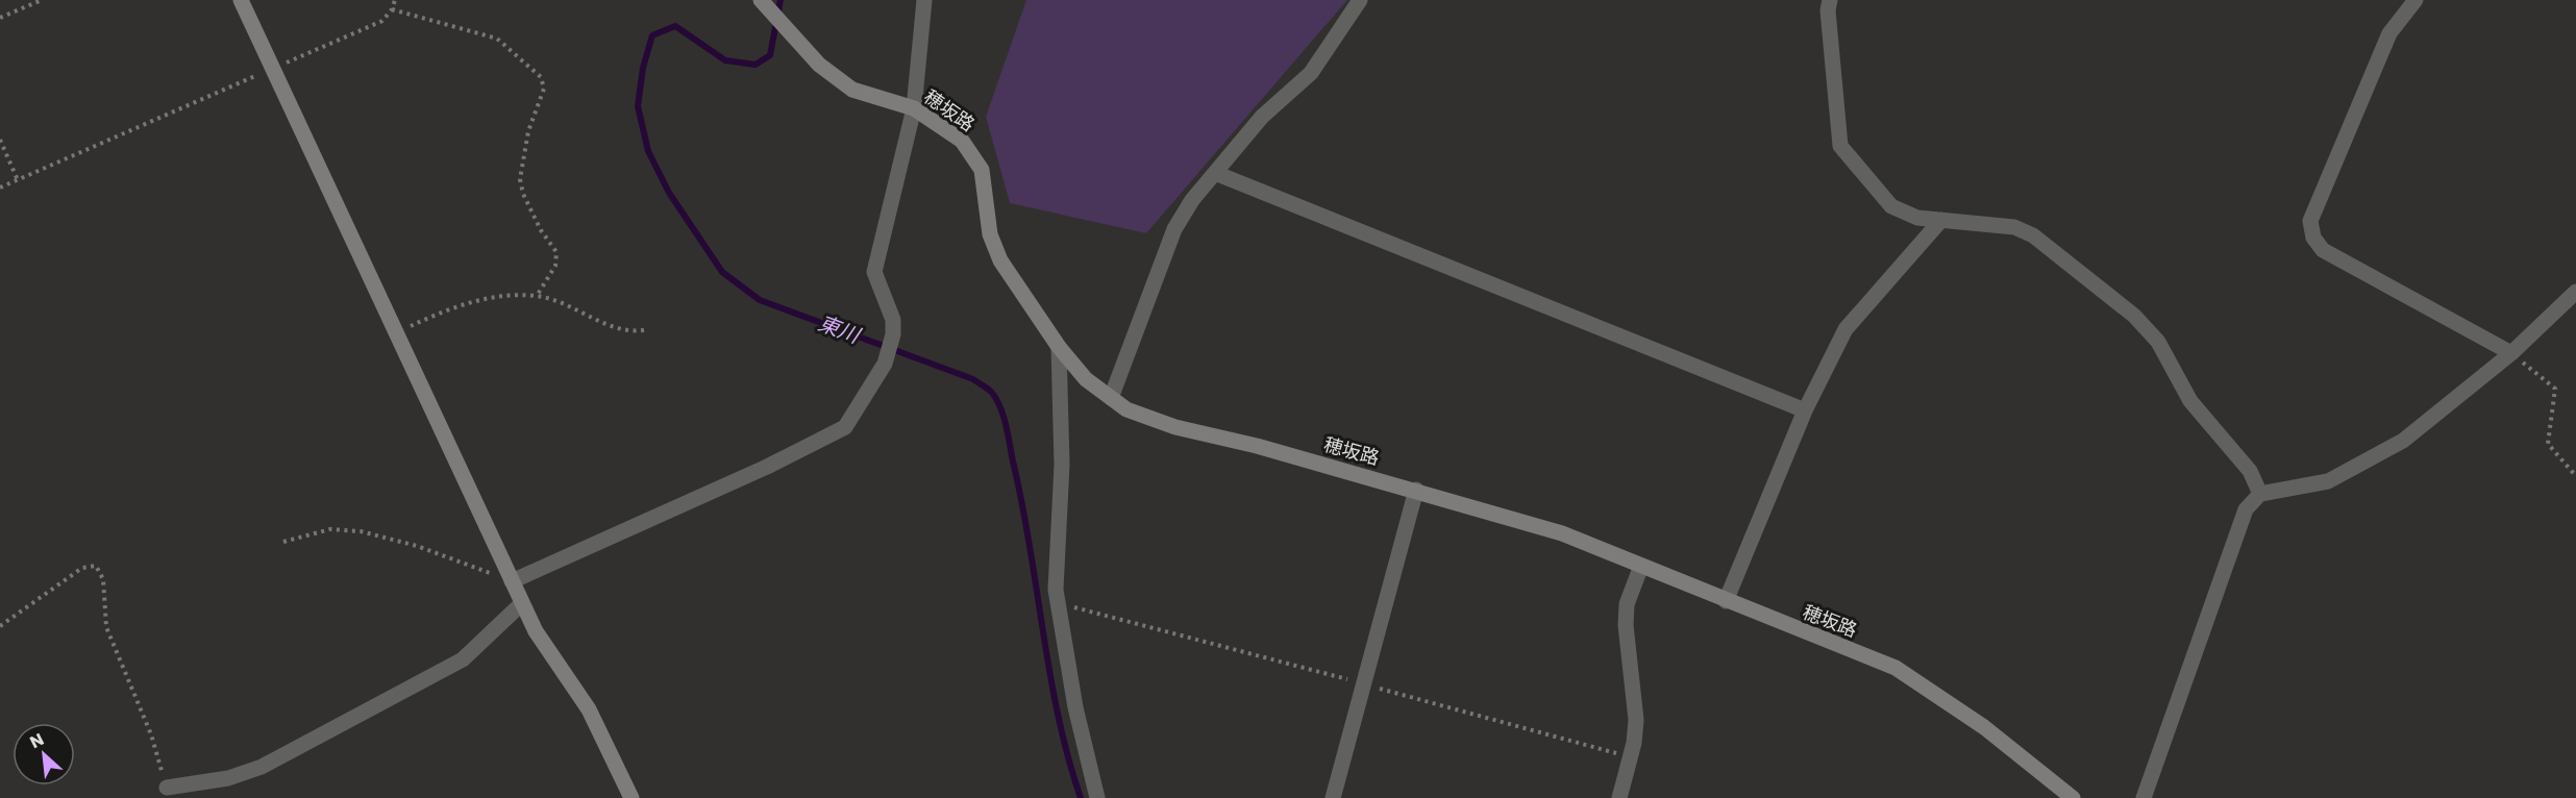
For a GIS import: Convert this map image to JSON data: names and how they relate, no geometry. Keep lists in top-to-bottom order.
{
  "streets": {
    "main road": ["穂坂路"]
  },
  "water": ["東川"],
  "north": "top left"
}
